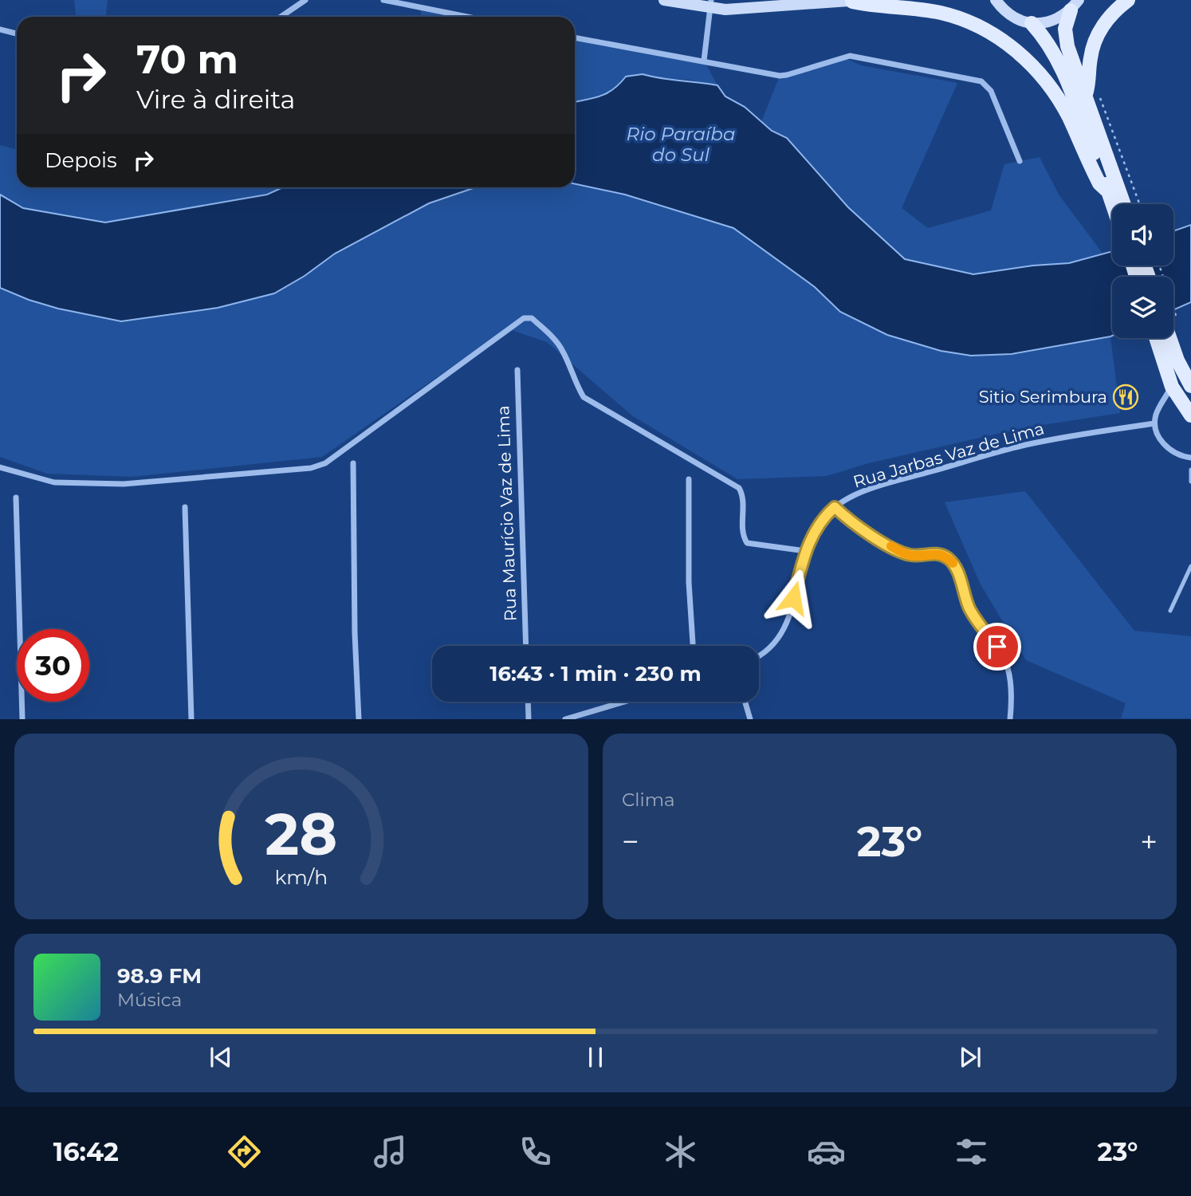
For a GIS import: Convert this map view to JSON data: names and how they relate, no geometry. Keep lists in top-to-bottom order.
{
  "streets": {
    "street": ["Rua Jarbas Vaz de Lima", "Rua Maurício Vaz de Lima"]
  },
  "water": ["Rio Paraíba do Sul"],
  "places": {
    "restaurant": ["Sitio Serimbura"]
  },
  "page": {
    "turn": ["70 m", "Vire à direita"],
    "then": "Depois",
    "limit": "30",
    "trip": "16:43 · 1 min · 230 m",
    "tile": "Clima",
    "heat": ["−", "23°", "+"],
    "song": ["98.9 FM", "Música"],
    "tabs": ["16:42", "23°"],
    "gauge": ["28", "km/h"]
  }
}
